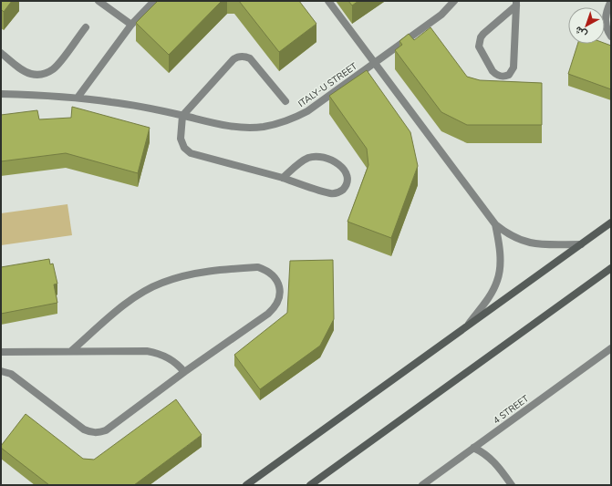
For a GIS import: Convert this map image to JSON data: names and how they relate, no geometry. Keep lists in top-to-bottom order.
{
  "streets": {
    "street": ["ITALY-U STREET", "4 STREET"]
  },
  "north": "bottom left"
}
